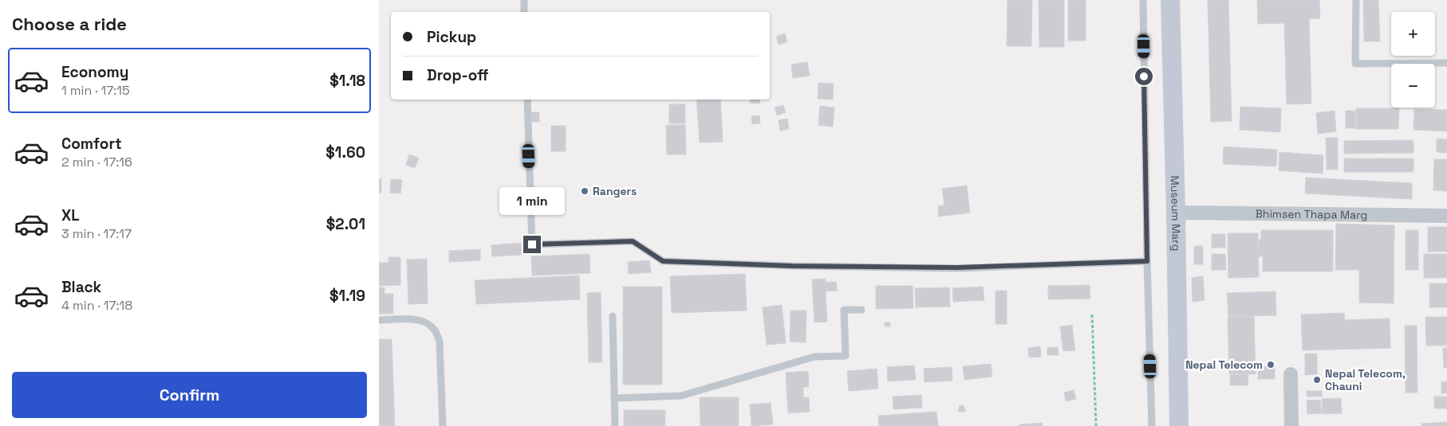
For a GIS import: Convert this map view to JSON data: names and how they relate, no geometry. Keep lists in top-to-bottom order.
{
  "streets": {
    "main road": ["Museum Marg"],
    "street": ["Bhimsen Thapa Marg"]
  },
  "crossings": [
    ["Museum Marg", "Bhimsen Thapa Marg"]
  ],
  "places": ["Rangers", "Nepal Telecom", "Nepal Telecom, Chauni"],
  "page": {
    "heading": "Choose a ride",
    "map_buttons": ["+", "−"],
    "banner": ["Pickup", "Drop-off"],
    "list": [
      {
        "name": "Economy",
        "note": "1 min · 17:15",
        "value": "$1.18"
      },
      {
        "name": "Comfort",
        "note": "2 min · 17:16",
        "value": "$1.60"
      },
      {
        "name": "XL",
        "note": "3 min · 17:17",
        "value": "$2.01"
      },
      {
        "name": "Black",
        "note": "4 min · 17:18",
        "value": "$1.19"
      }
    ],
    "bubble": "1 min",
    "buttons": "Confirm"
  }
}
